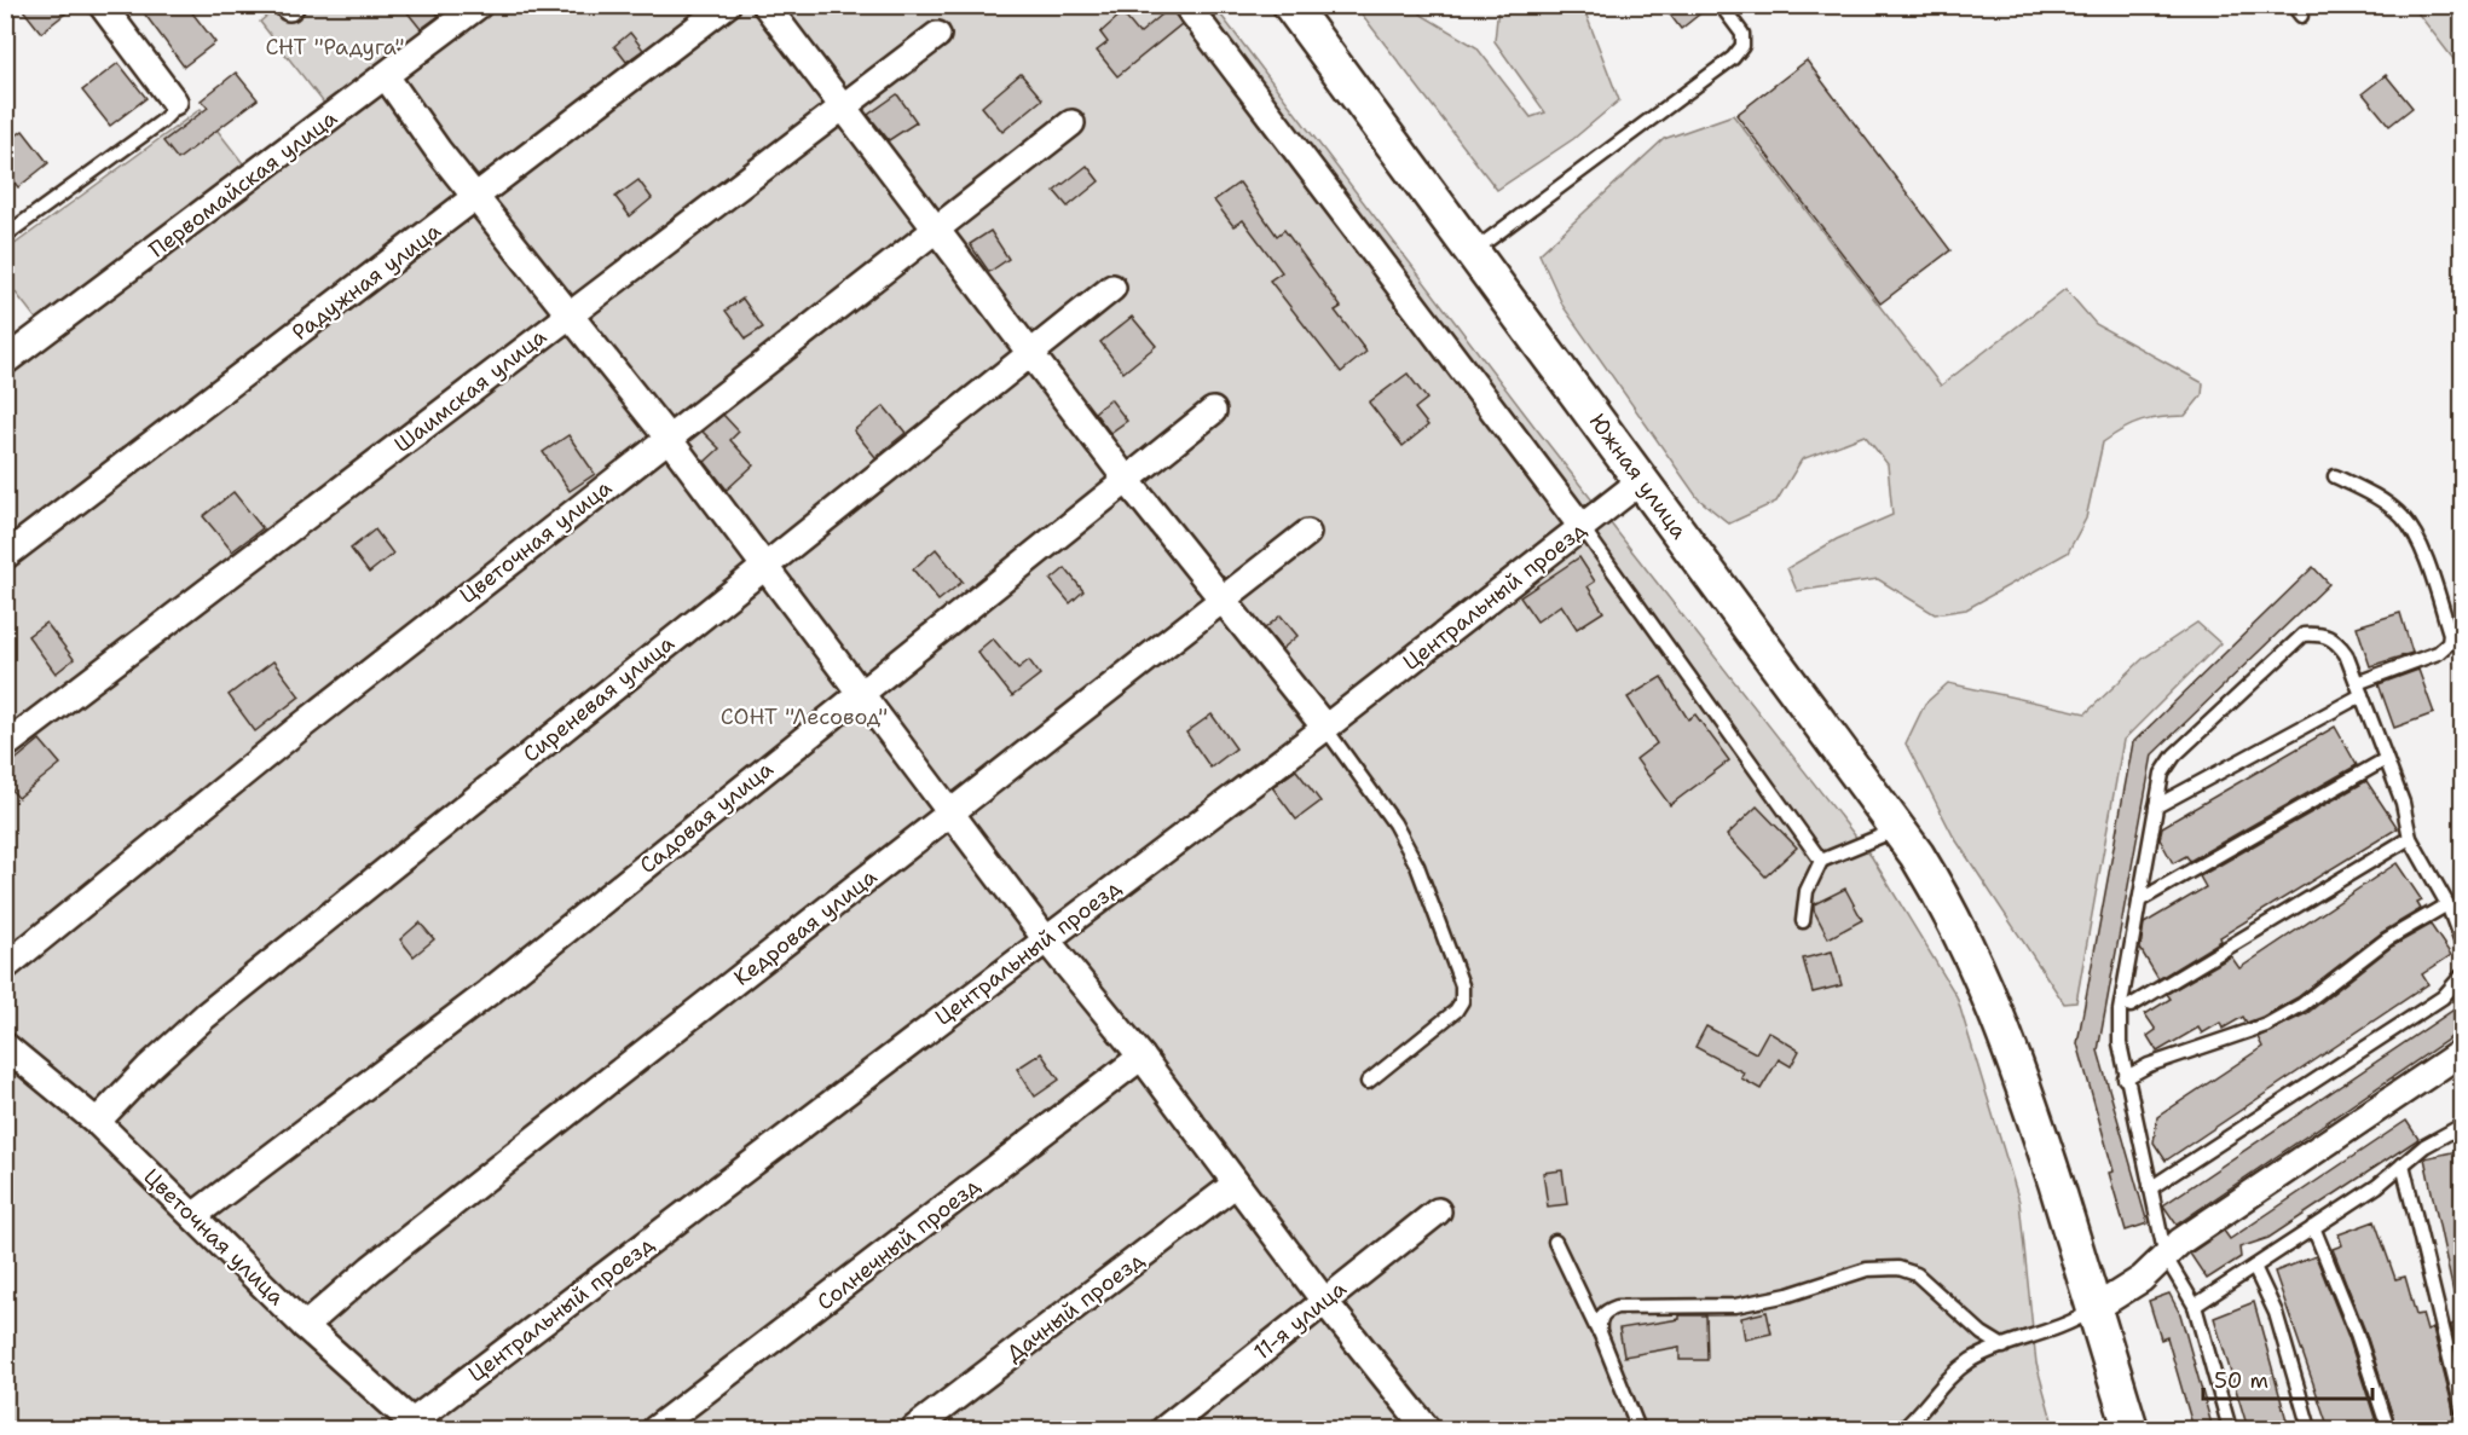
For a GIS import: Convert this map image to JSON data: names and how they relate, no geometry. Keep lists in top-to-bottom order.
{
  "streets": {
    "main road": ["Южная улица"],
    "street": [
      "Первомайская улица",
      "Радужная улица",
      "Шаимская улица",
      "Цветочная улица",
      "Центральный проезд",
      "Сиреневая улица",
      "Садовая улица",
      "Кедровая улица",
      "Солнечный проезд",
      "Дачный проезд",
      "11-я улица"
    ]
  },
  "crossings": [
    ["Южная улица", "Центральный проезд"],
    ["Цветочная улица", "Центральный проезд"],
    ["Цветочная улица", "Сиреневая улица"],
    ["Цветочная улица", "Садовая улица"],
    ["Цветочная улица", "Кедровая улица"]
  ],
  "parks": ["СНТ \"Радуга\"", "СОНТ \"Лесовод\""],
  "scale_bar": "50 m"
}
